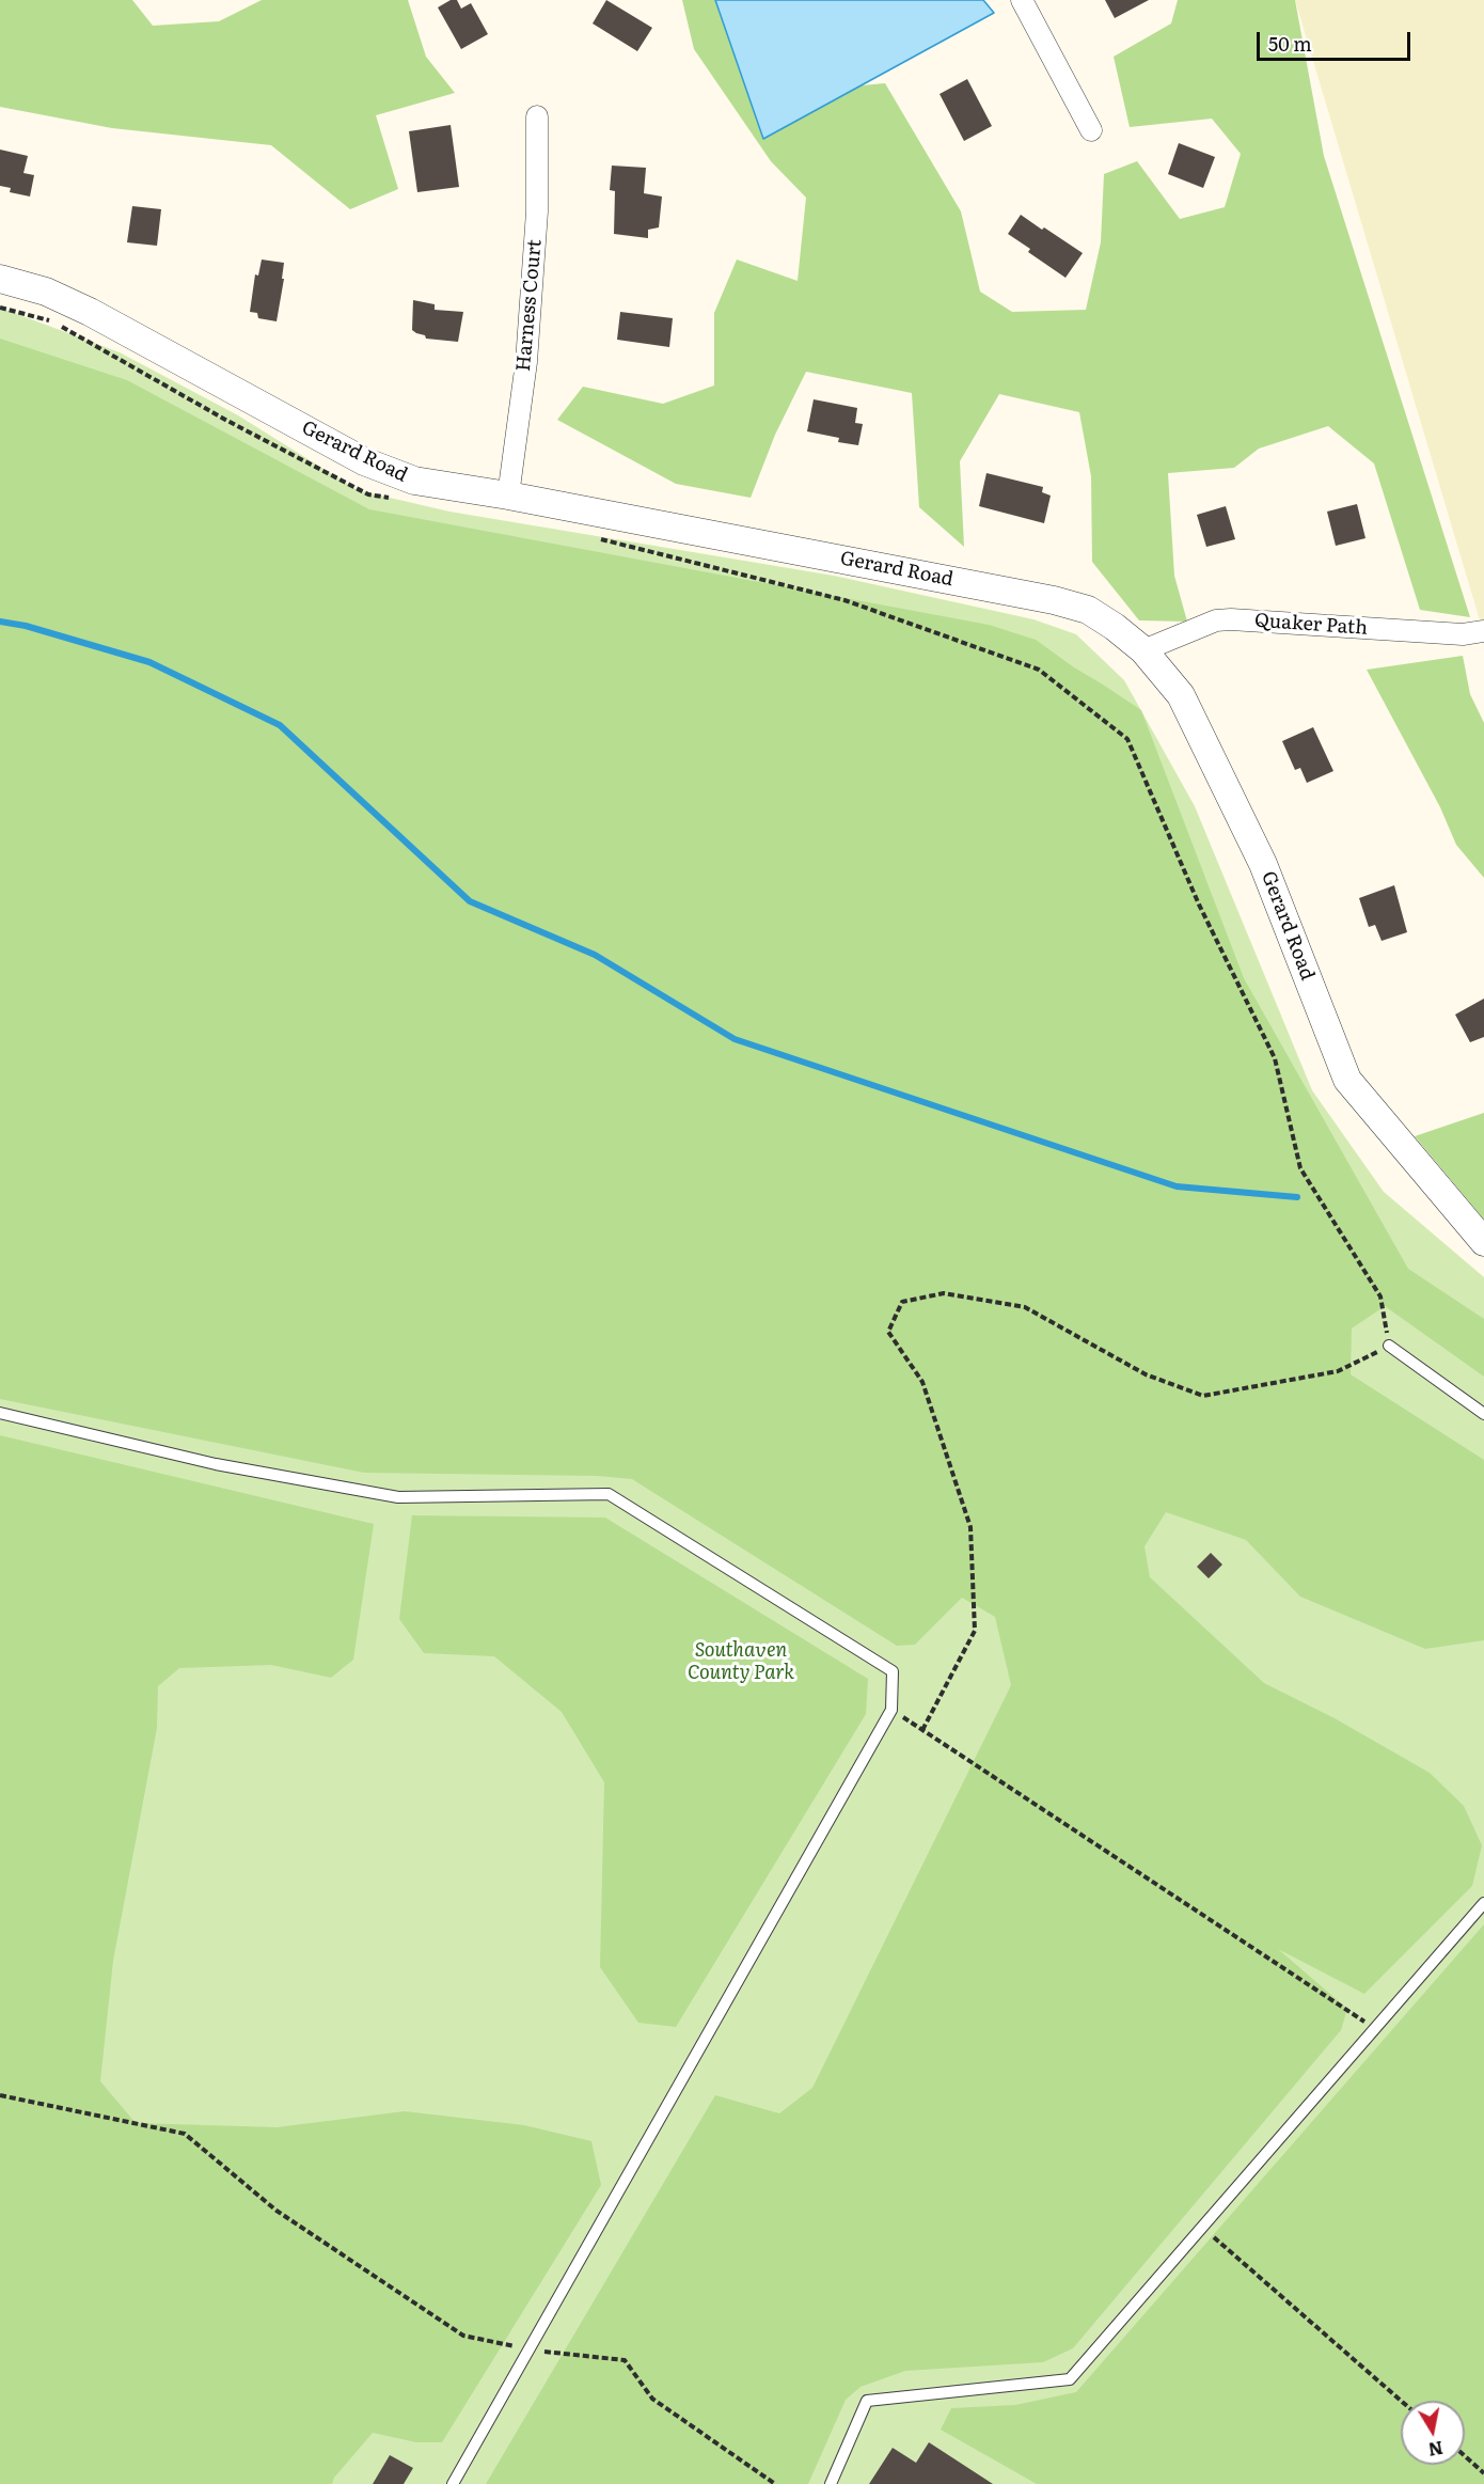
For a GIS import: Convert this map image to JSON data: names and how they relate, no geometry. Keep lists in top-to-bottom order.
{
  "streets": {
    "street": ["Harness Court", "Gerard Road", "Quaker Path"]
  },
  "crossings": [
    ["Harness Court", "Gerard Road"],
    ["Gerard Road", "Quaker Path"]
  ],
  "parks": ["Southaven County Park"],
  "scale_bar": "50 m",
  "north": "bottom"
}
